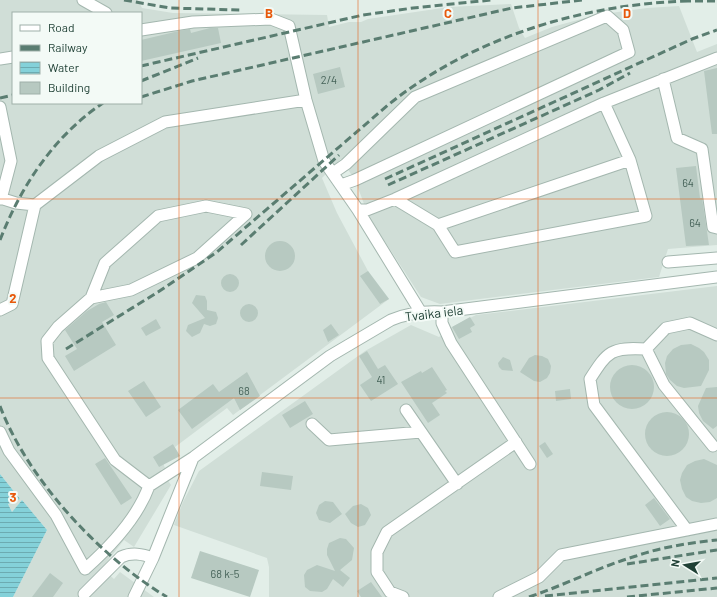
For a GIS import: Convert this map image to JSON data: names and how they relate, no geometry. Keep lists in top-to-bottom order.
{
  "streets": {
    "street": ["Tvaika iela"]
  },
  "house_numbers": [
    "2/4",
    "64",
    "64",
    "41",
    "68",
    "68 k-5"
  ],
  "legend": [
    "Road",
    "Railway",
    "Water",
    "Building"
  ],
  "north": "left",
  "grid": {
    "columns": ["B", "C", "D"],
    "rows": ["2", "3"]
  }
}
